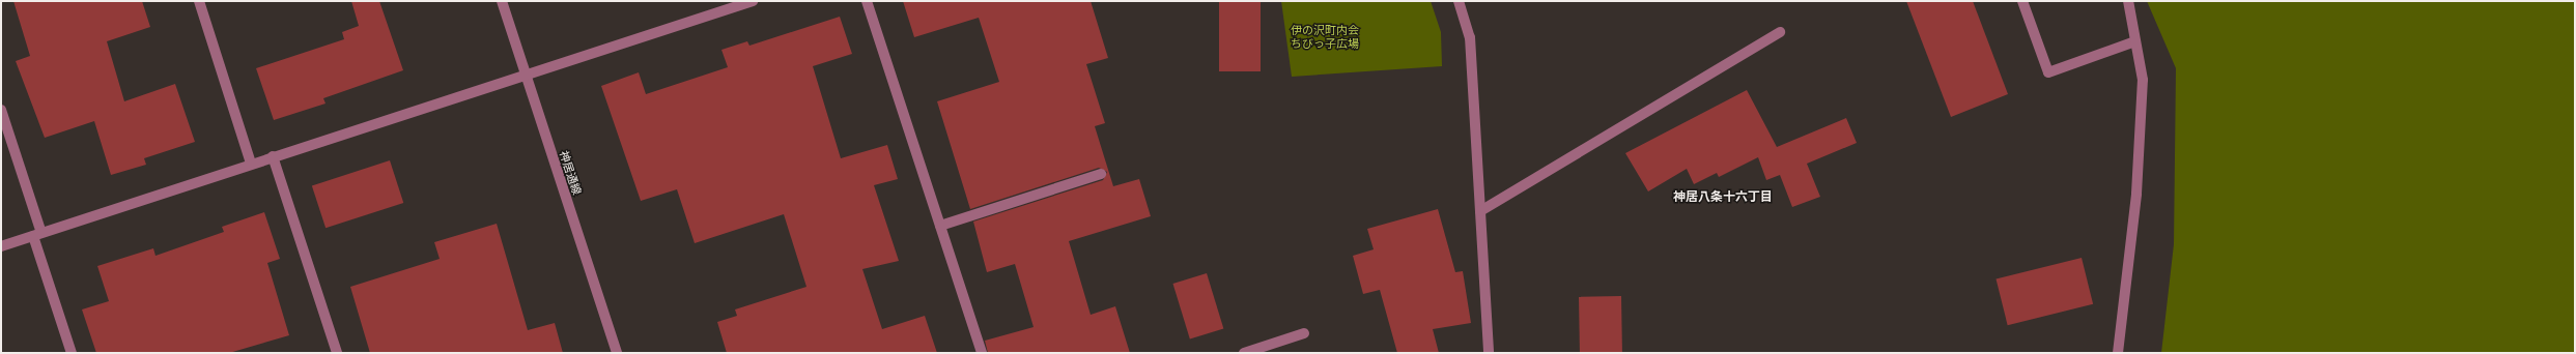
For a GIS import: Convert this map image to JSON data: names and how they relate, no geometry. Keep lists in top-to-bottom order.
{
  "streets": {
    "street": ["神居通線"]
  },
  "districts": ["神居八条十六丁目"],
  "parks": ["伊の沢町内会 ちびっ子広場"]
}
